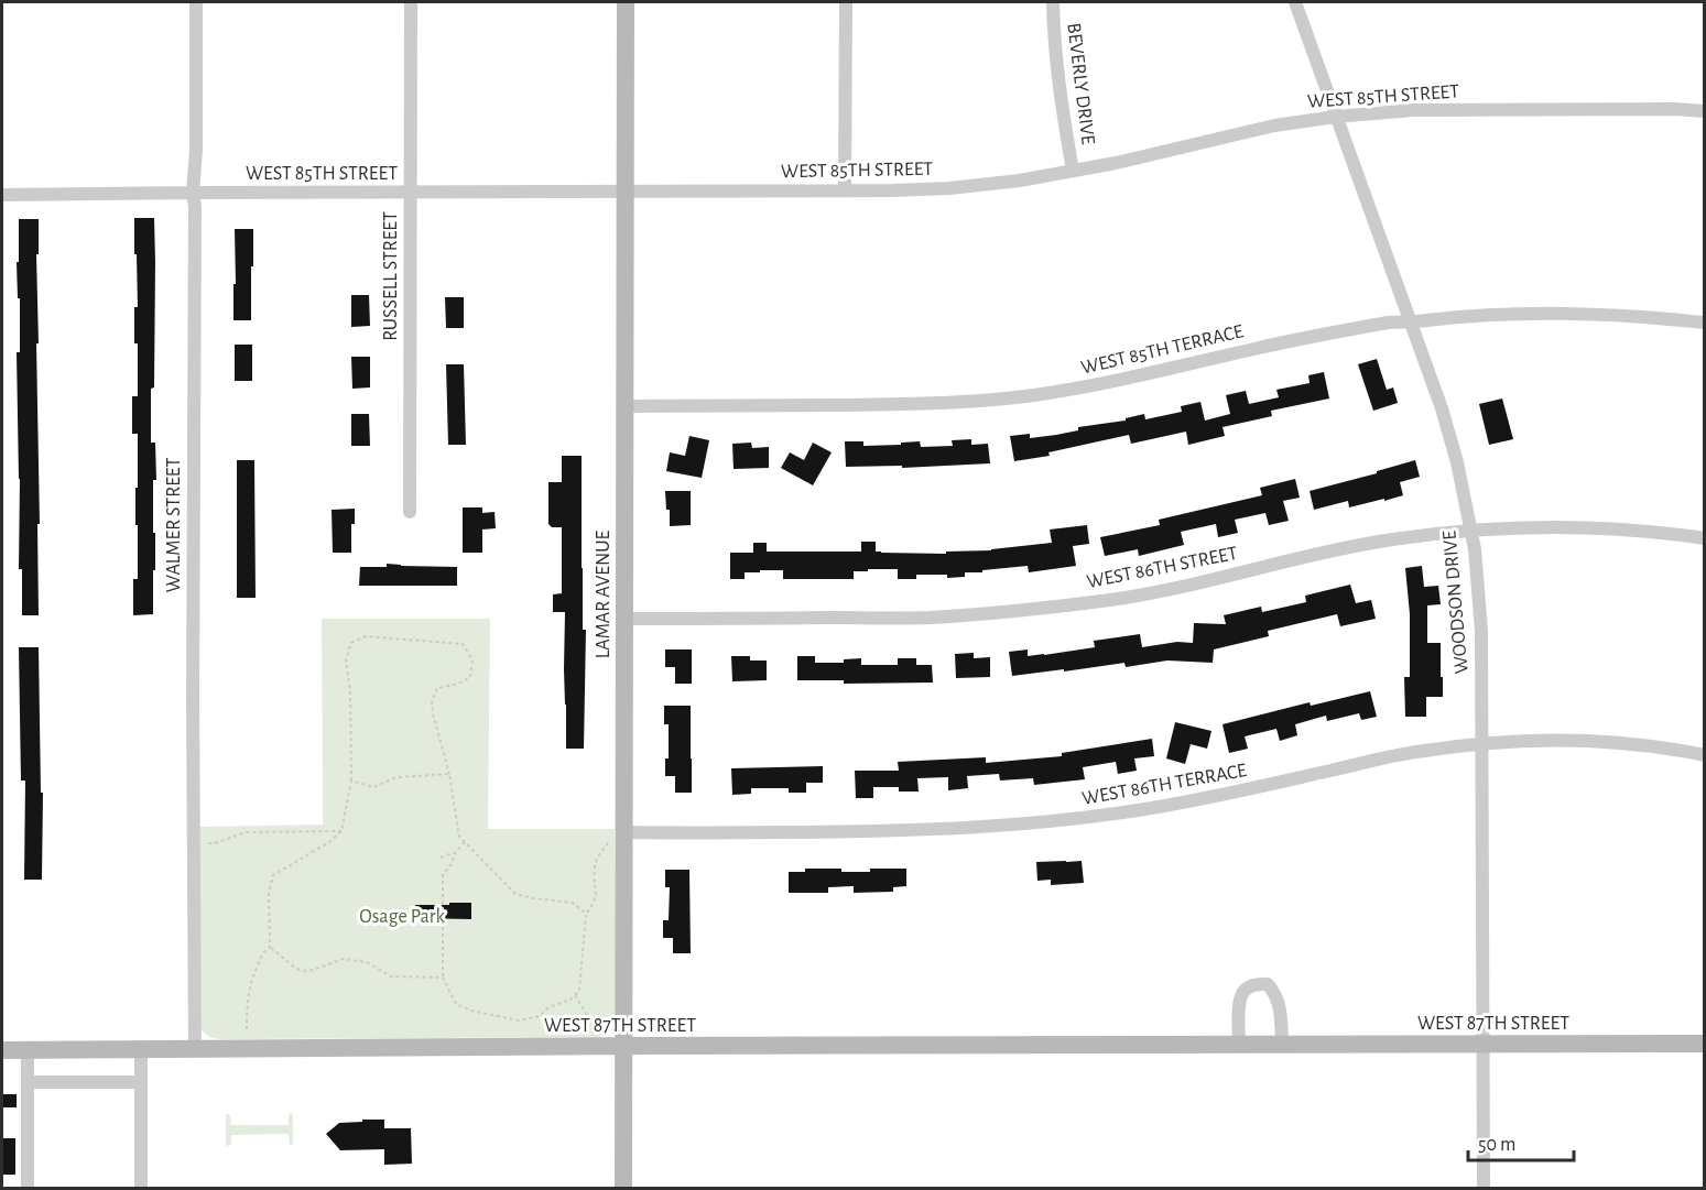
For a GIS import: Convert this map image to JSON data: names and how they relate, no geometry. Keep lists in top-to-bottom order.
{
  "streets": {
    "street": [
      "BEVERLY DRIVE",
      "WEST 85TH STREET",
      "RUSSELL STREET",
      "WEST 85TH TERRACE",
      "WALMER STREET",
      "WEST 86TH STREET",
      "LAMAR AVENUE",
      "WOODSON DRIVE",
      "WEST 86TH TERRACE",
      "WEST 87TH STREET"
    ]
  },
  "crossings": [
    ["BEVERLY DRIVE", "WEST 85TH STREET"],
    ["WEST 85TH STREET", "RUSSELL STREET"],
    ["WEST 85TH STREET", "WALMER STREET"],
    ["WEST 85TH STREET", "LAMAR AVENUE"],
    ["WEST 85TH STREET", "WOODSON DRIVE"],
    ["WEST 85TH TERRACE", "LAMAR AVENUE"],
    ["WEST 85TH TERRACE", "WOODSON DRIVE"],
    ["WALMER STREET", "WEST 87TH STREET"],
    ["WEST 86TH STREET", "LAMAR AVENUE"],
    ["WEST 86TH STREET", "WOODSON DRIVE"],
    ["LAMAR AVENUE", "WEST 86TH TERRACE"],
    ["LAMAR AVENUE", "WEST 87TH STREET"],
    ["WOODSON DRIVE", "WEST 86TH TERRACE"],
    ["WOODSON DRIVE", "WEST 87TH STREET"]
  ],
  "parks": ["Osage Park"],
  "scale_bar": "50 m"
}
